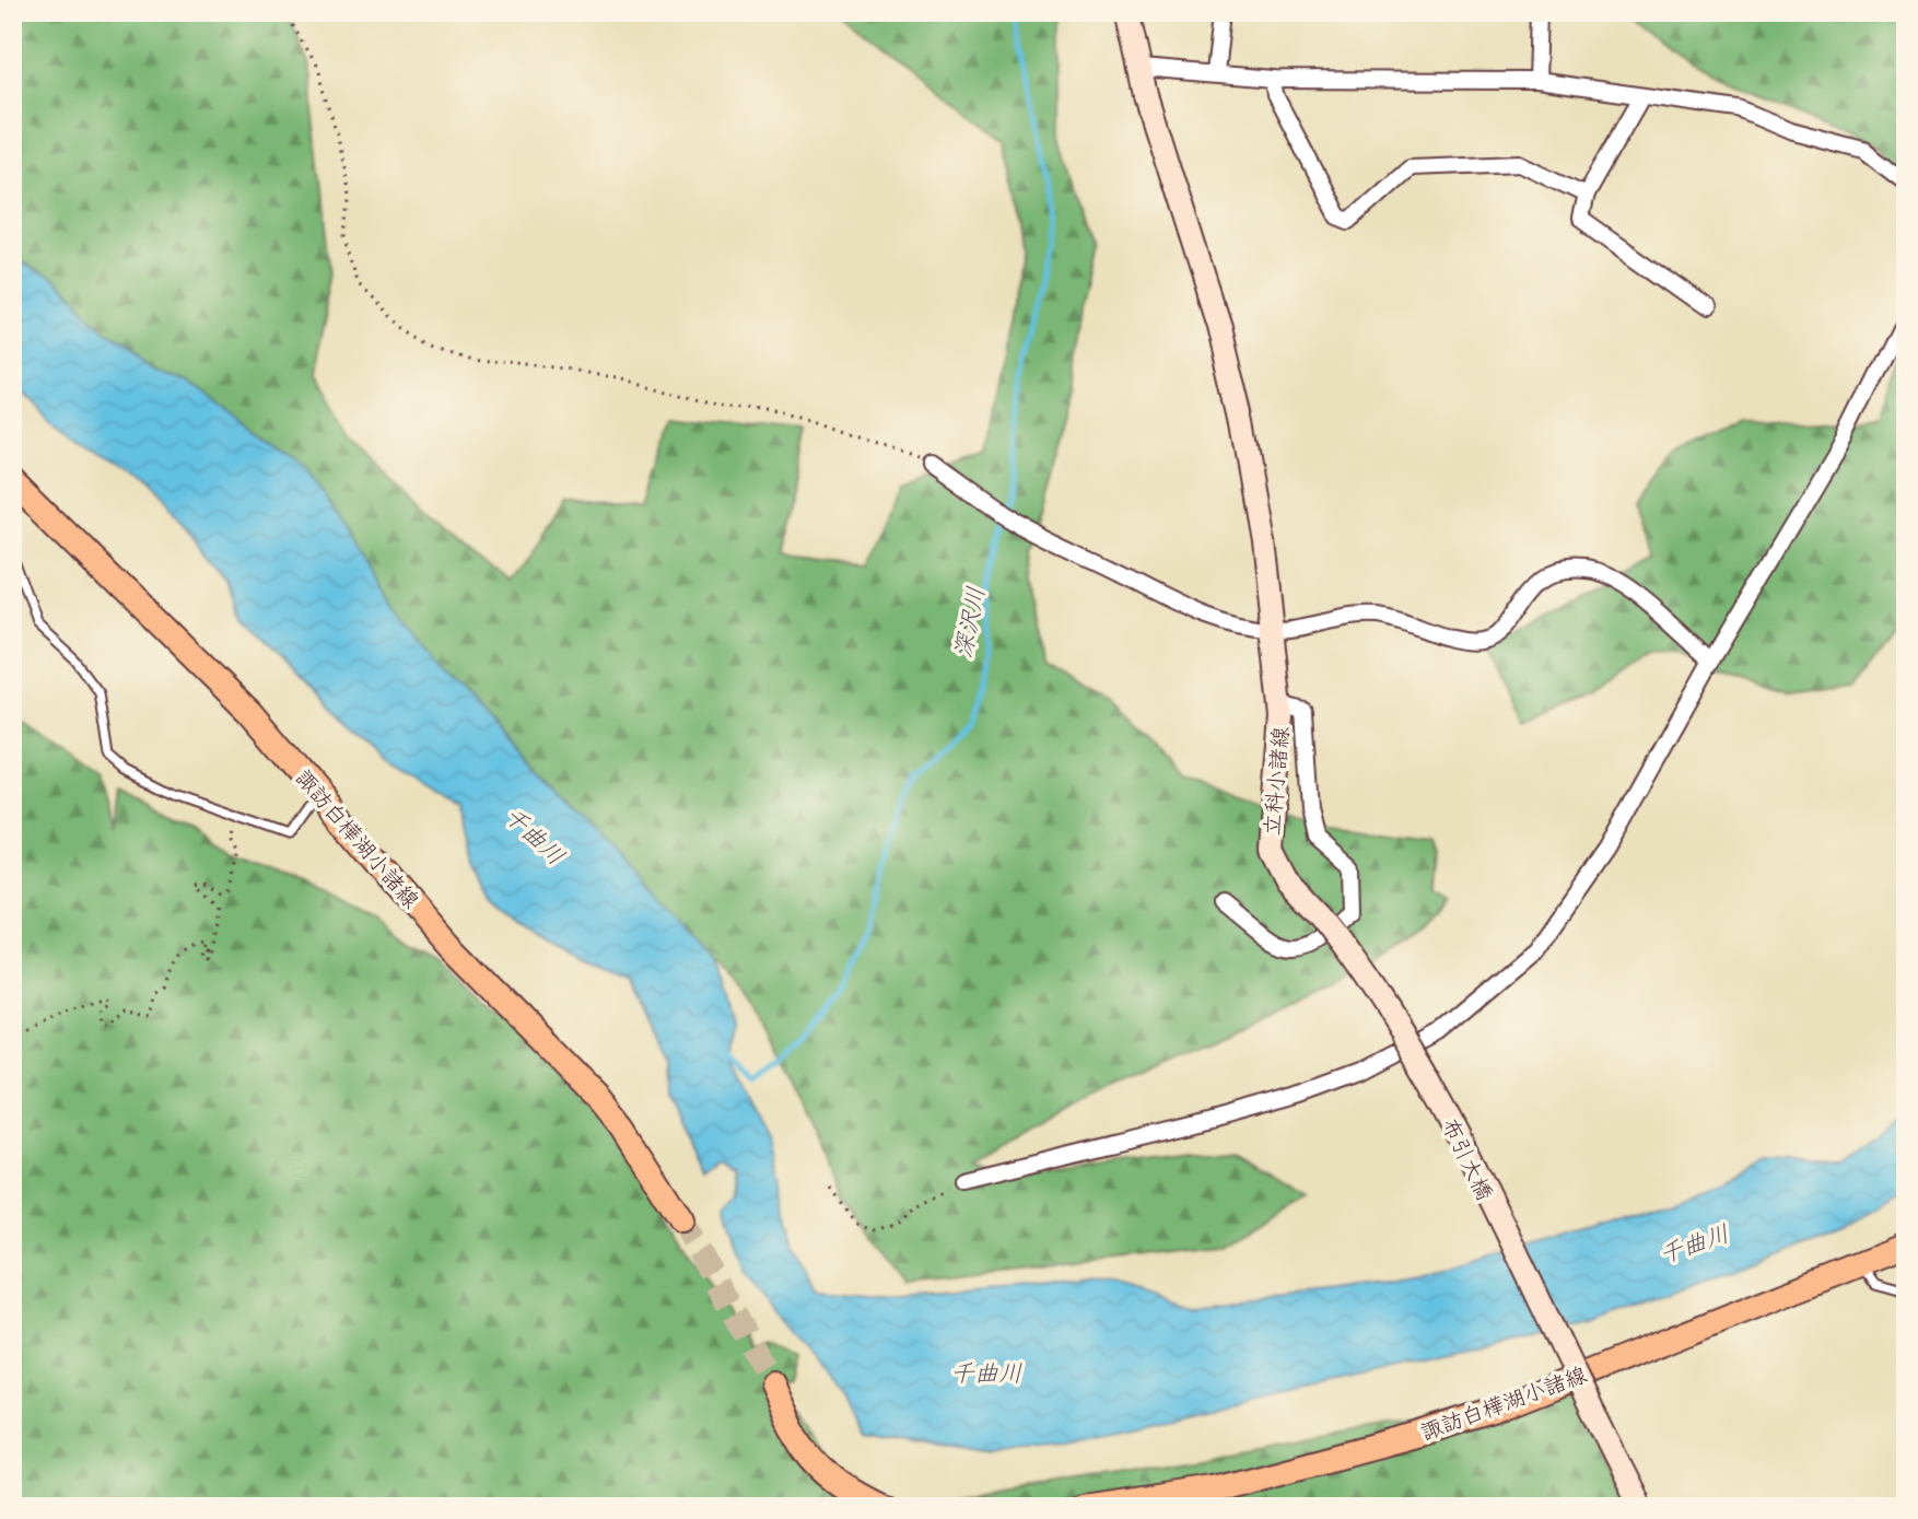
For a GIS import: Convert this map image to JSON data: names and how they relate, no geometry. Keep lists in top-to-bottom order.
{
  "streets": {
    "main road": ["立科小諸線", "諏訪白樺湖小諸線", "布引大橋"]
  },
  "crossings": [
    ["立科小諸線", "布引大橋"]
  ],
  "water": ["深沢川", "千曲川"]
}
